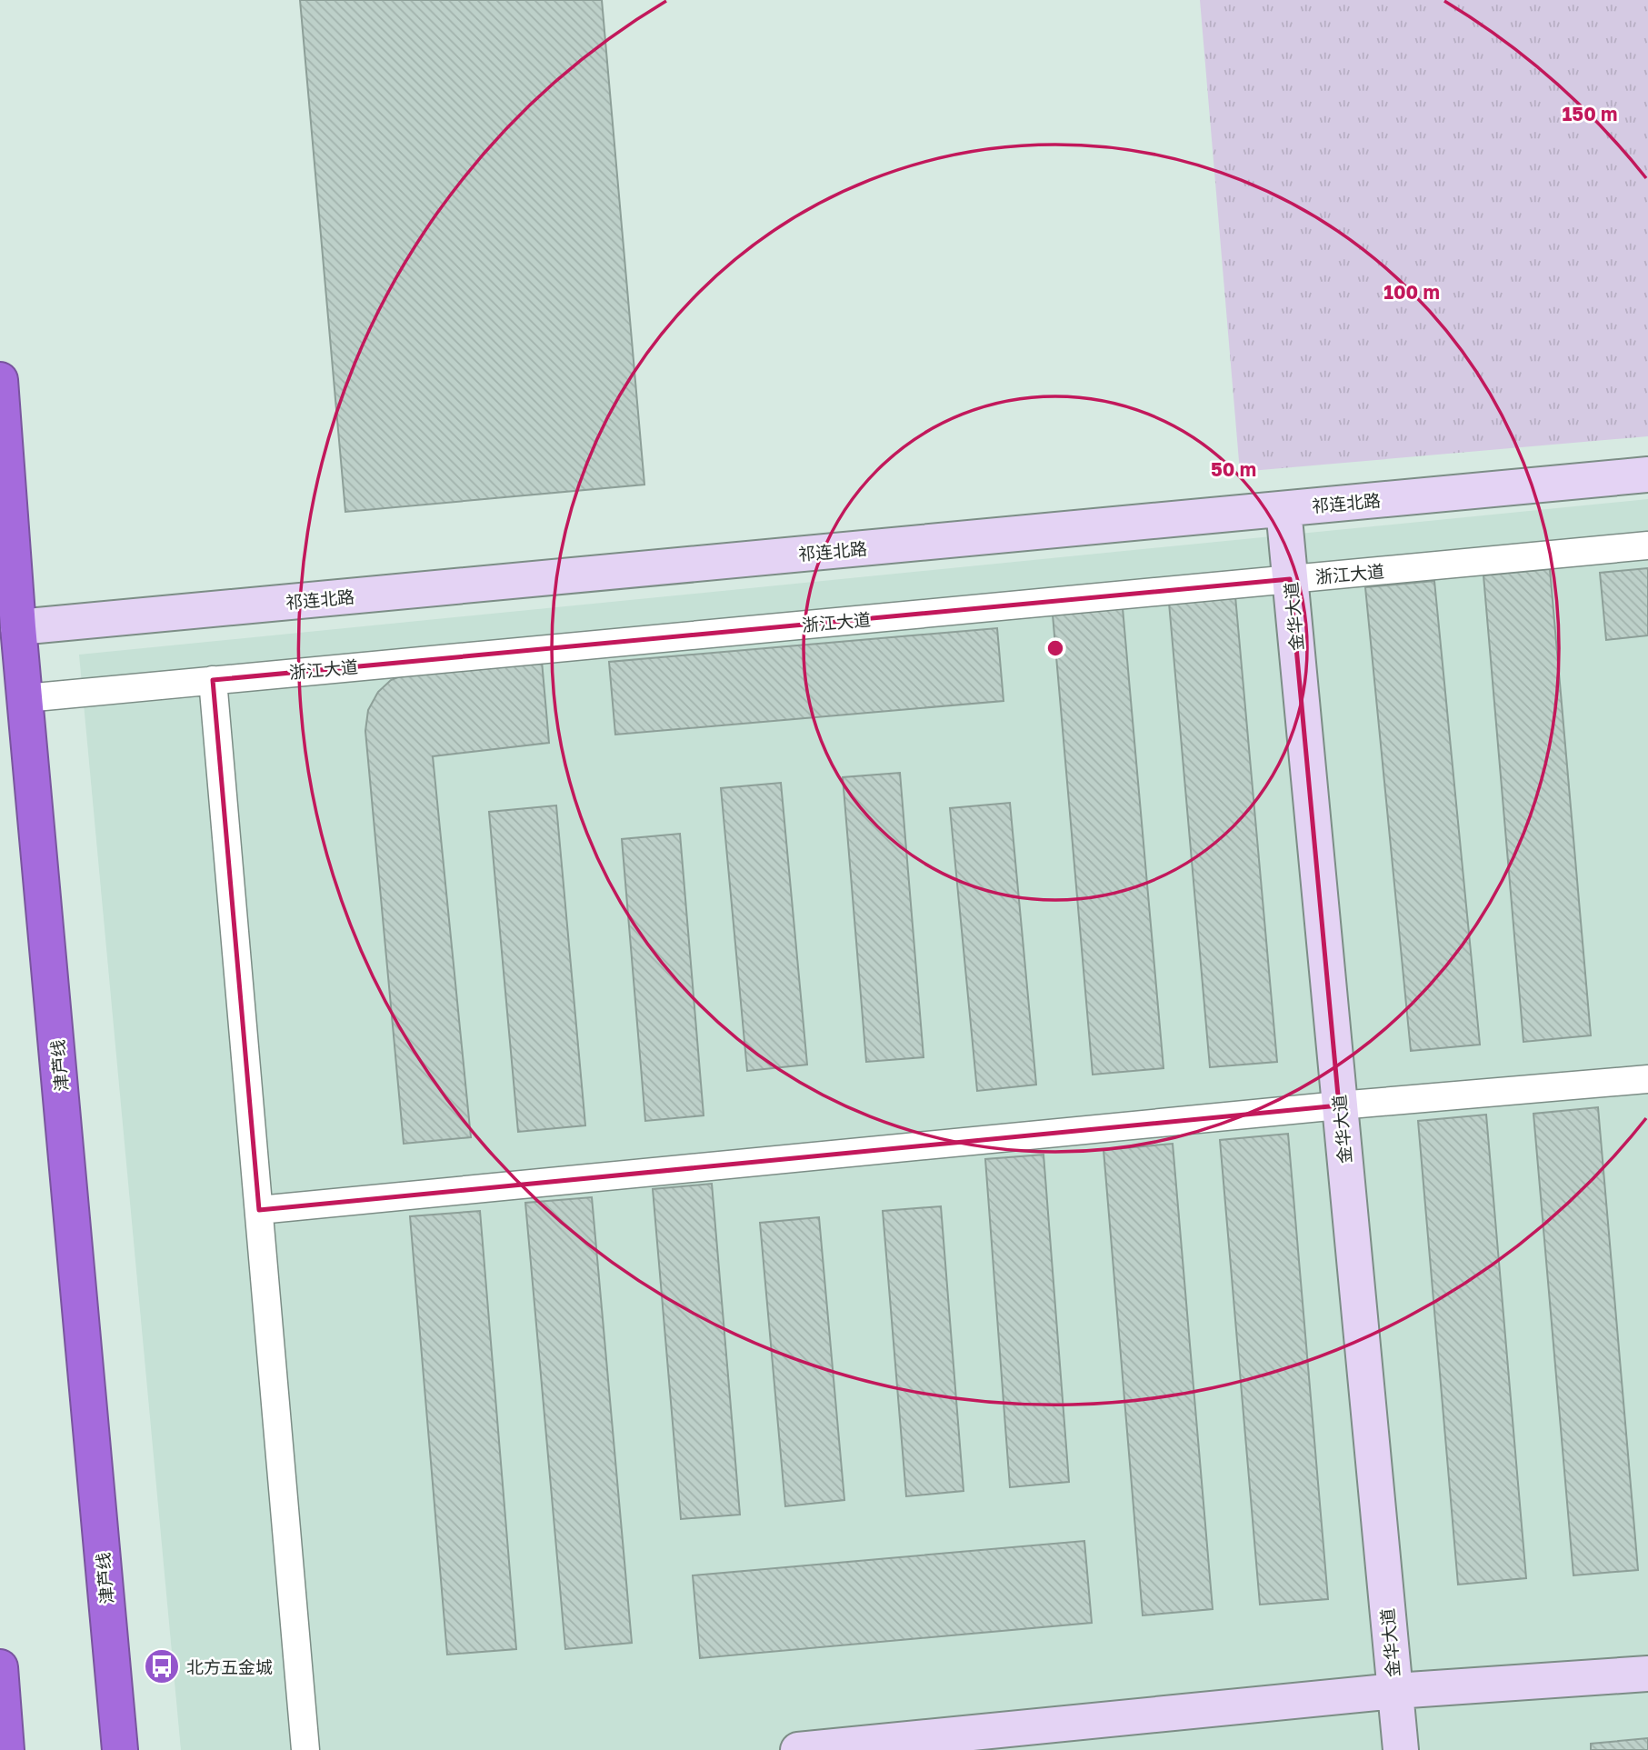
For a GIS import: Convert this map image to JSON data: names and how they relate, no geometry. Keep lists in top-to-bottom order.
{
  "streets": {
    "highway": ["津芦线"],
    "street": ["祁连北路", "浙江大道", "金华大道"]
  },
  "crossings": [
    ["祁连北路", "金华大道"],
    ["祁连北路", "津芦线"],
    ["浙江大道", "金华大道"],
    ["浙江大道", "津芦线"]
  ],
  "places": {
    "bus stop": ["北方五金城"]
  },
  "rings": ["150 m", "100 m", "50 m"]
}
